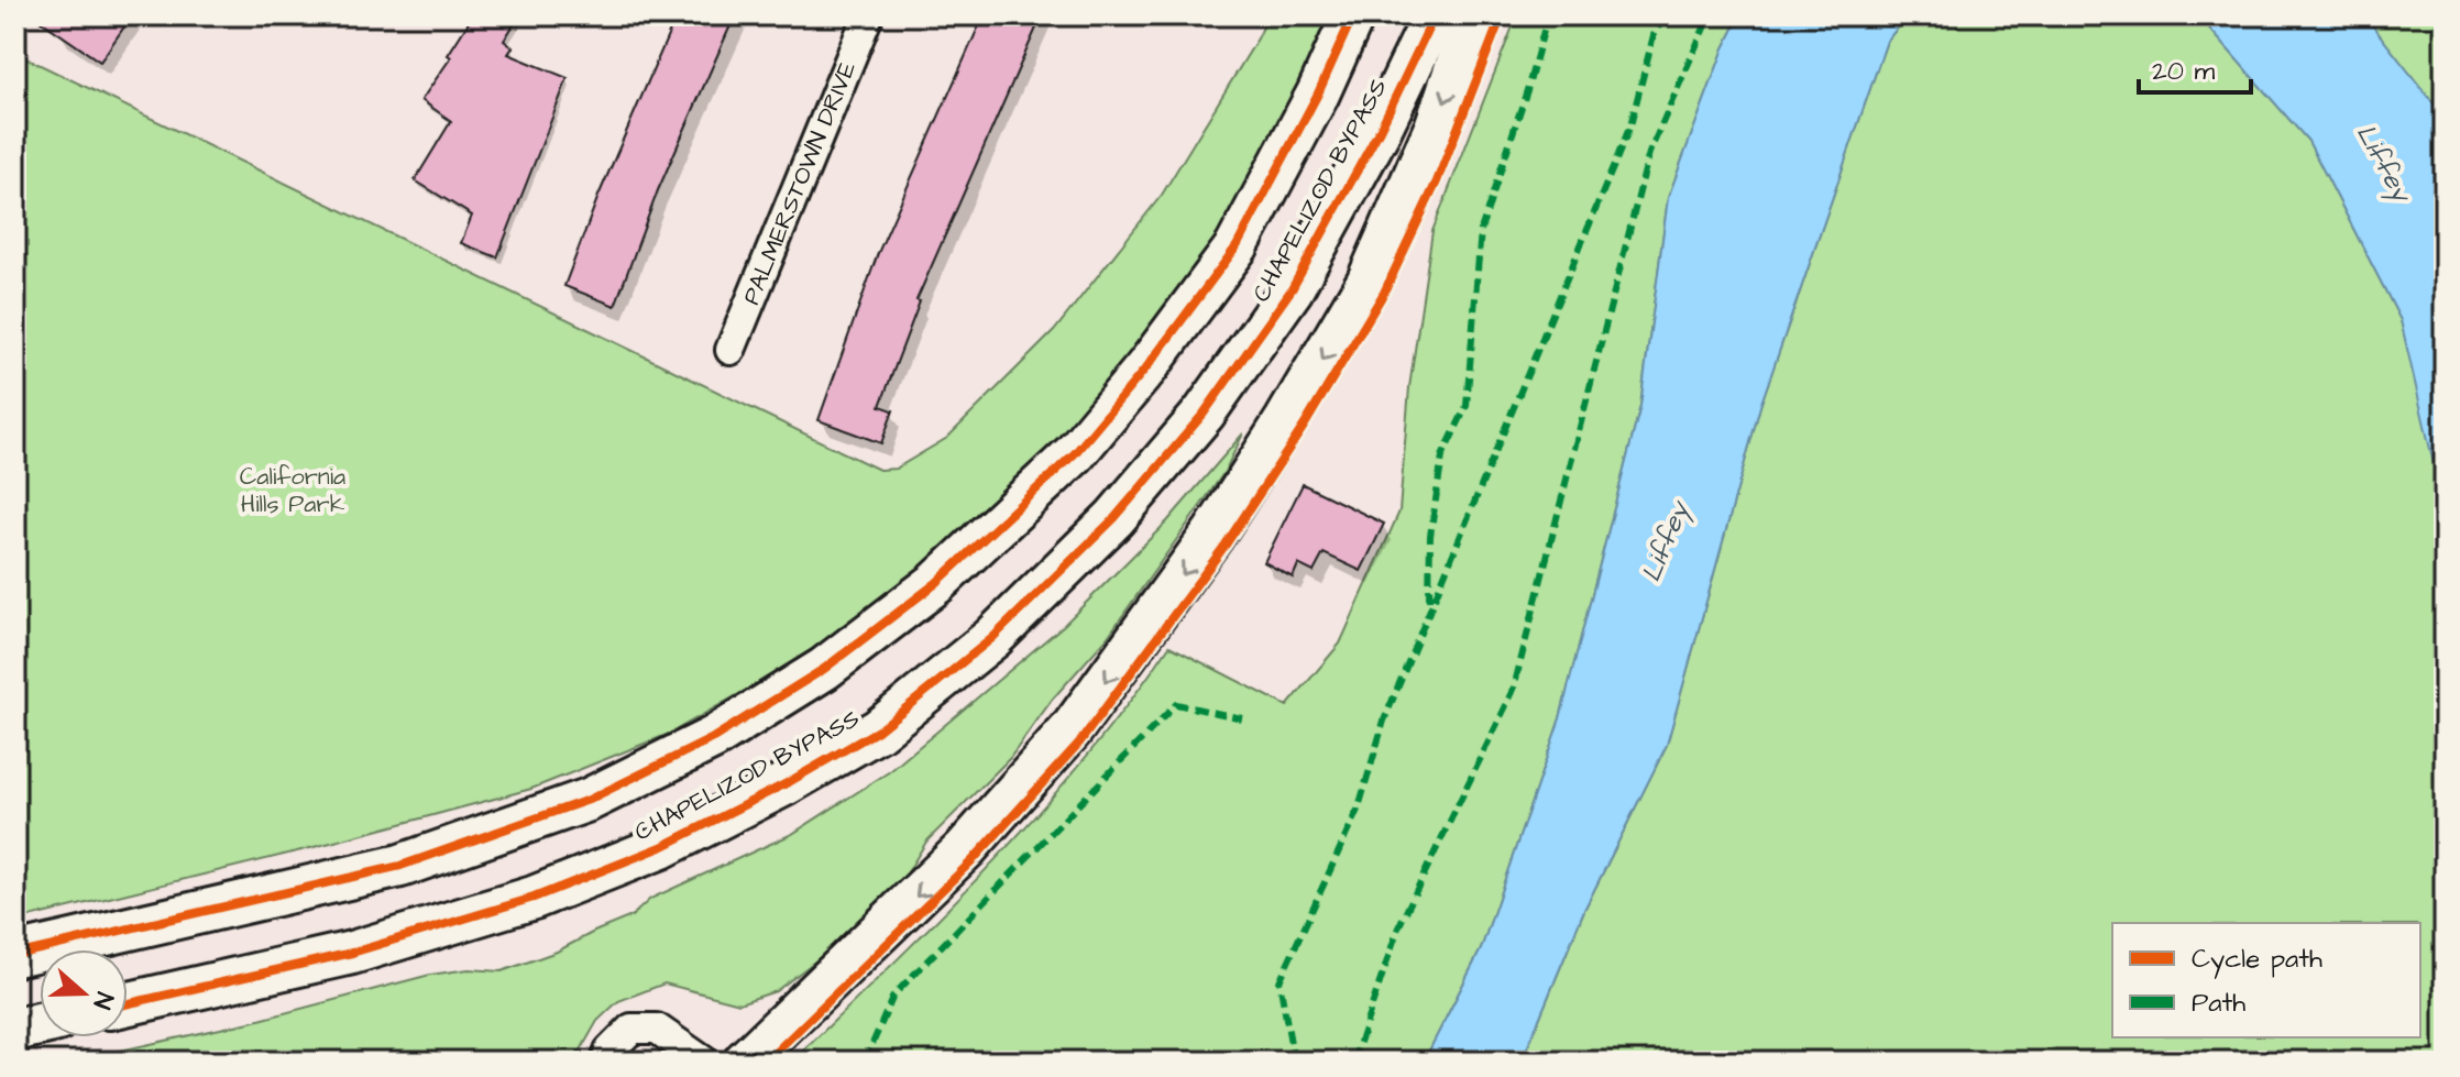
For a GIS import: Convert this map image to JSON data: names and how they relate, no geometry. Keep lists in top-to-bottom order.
{
  "streets": {
    "main road": ["CHAPELIZOD BYPASS"],
    "street": ["PALMERSTOWN DRIVE"]
  },
  "water": ["Liffey"],
  "parks": ["California Hills Park"],
  "legend": ["Cycle path", "Path"],
  "scale_bar": "20 m",
  "north": "right"
}
